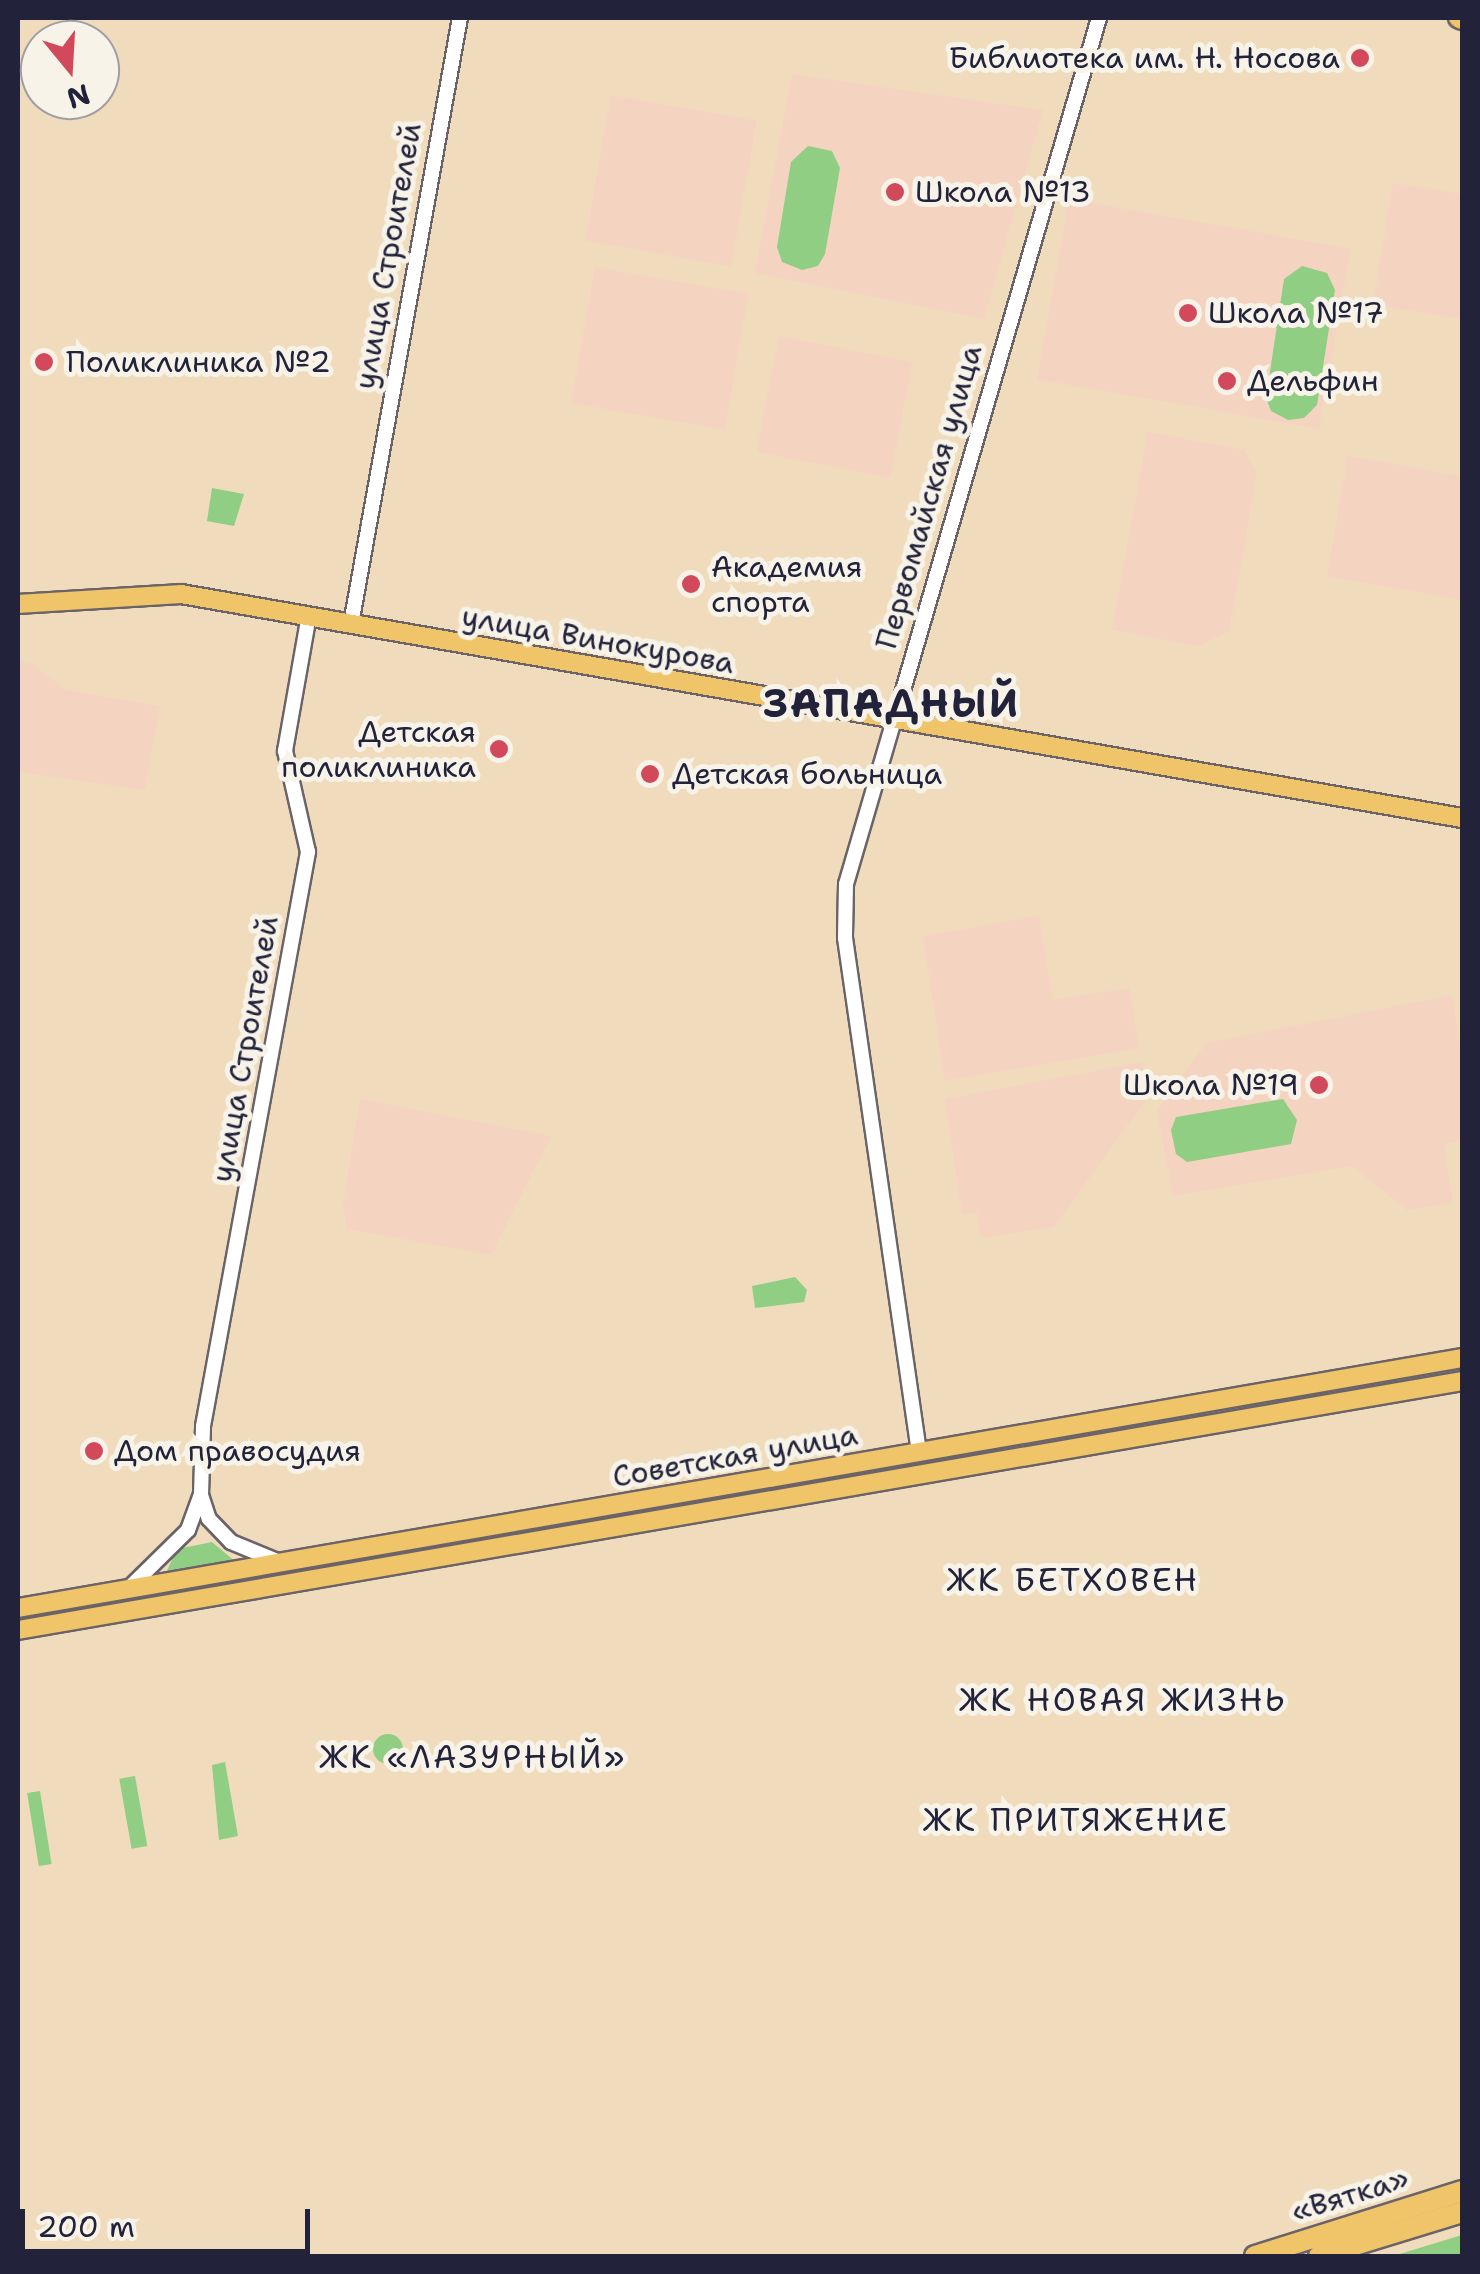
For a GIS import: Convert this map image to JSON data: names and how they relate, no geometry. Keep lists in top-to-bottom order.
{
  "streets": {
    "highway": ["«Вятка»"],
    "main road": ["Первомайская улица", "улица Винокурова", "Советская улица"],
    "street": ["улица Строителей"]
  },
  "crossings": [
    ["улица Строителей", "улица Винокурова"],
    ["улица Строителей", "Советская улица"],
    ["Первомайская улица", "улица Винокурова"],
    ["Первомайская улица", "Советская улица"]
  ],
  "districts": [
    "ЗАПАДНЫЙ",
    "ЖК БЕТХОВЕН",
    "ЖК НОВАЯ ЖИЗНЬ",
    "ЖК «ЛАЗУРНЫЙ»",
    "ЖК ПРИТЯЖЕНИЕ"
  ],
  "places": [
    "Библиотека им. Н. Носова",
    "Школа №13",
    "Школа №17",
    "Поликлиника №2",
    "Дельфин",
    "Академия спорта",
    "Детская поликлиника",
    "Детская больница",
    "Школа №19",
    "Дом правосудия"
  ],
  "scale_bar": "200 m",
  "north": "bottom"
}
